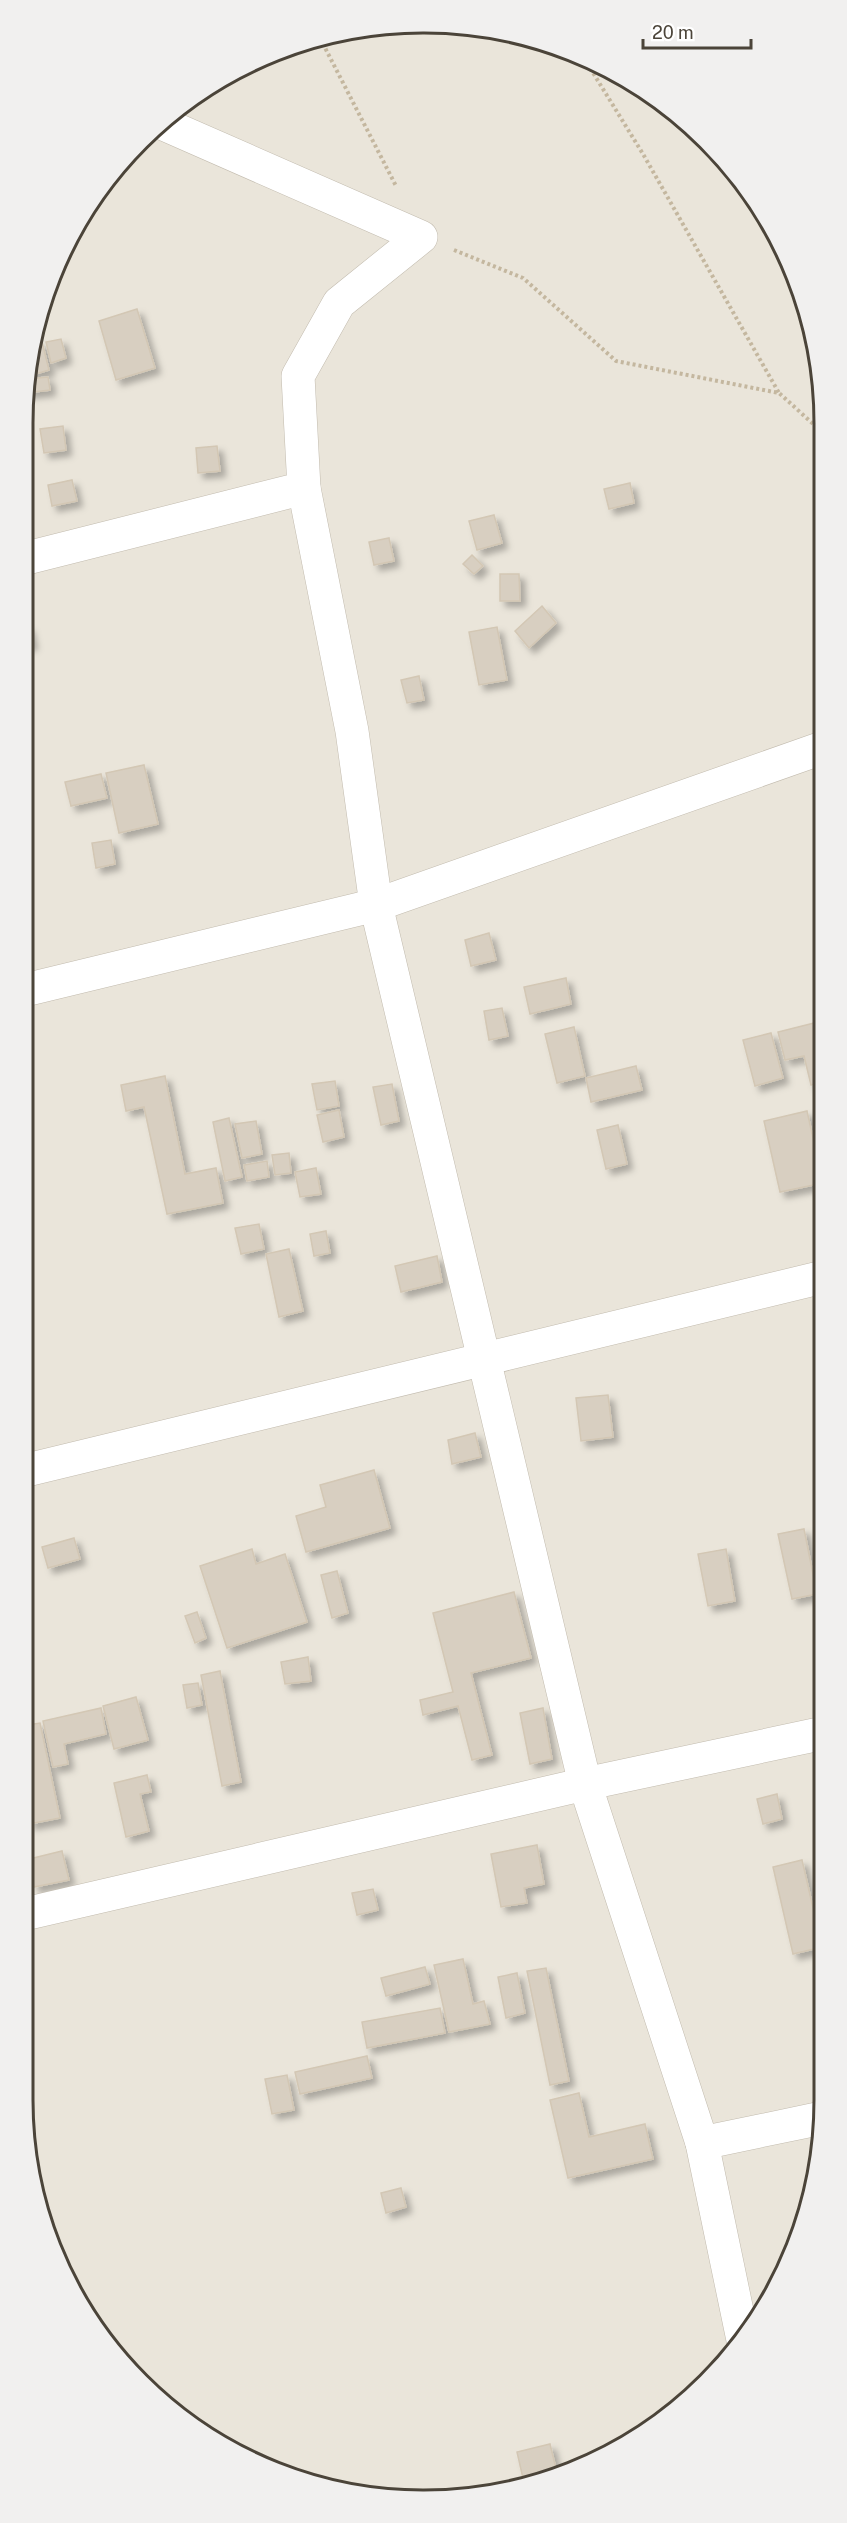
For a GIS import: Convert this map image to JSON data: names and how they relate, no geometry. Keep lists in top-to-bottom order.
{
  "scale_bar": "20 m"
}
